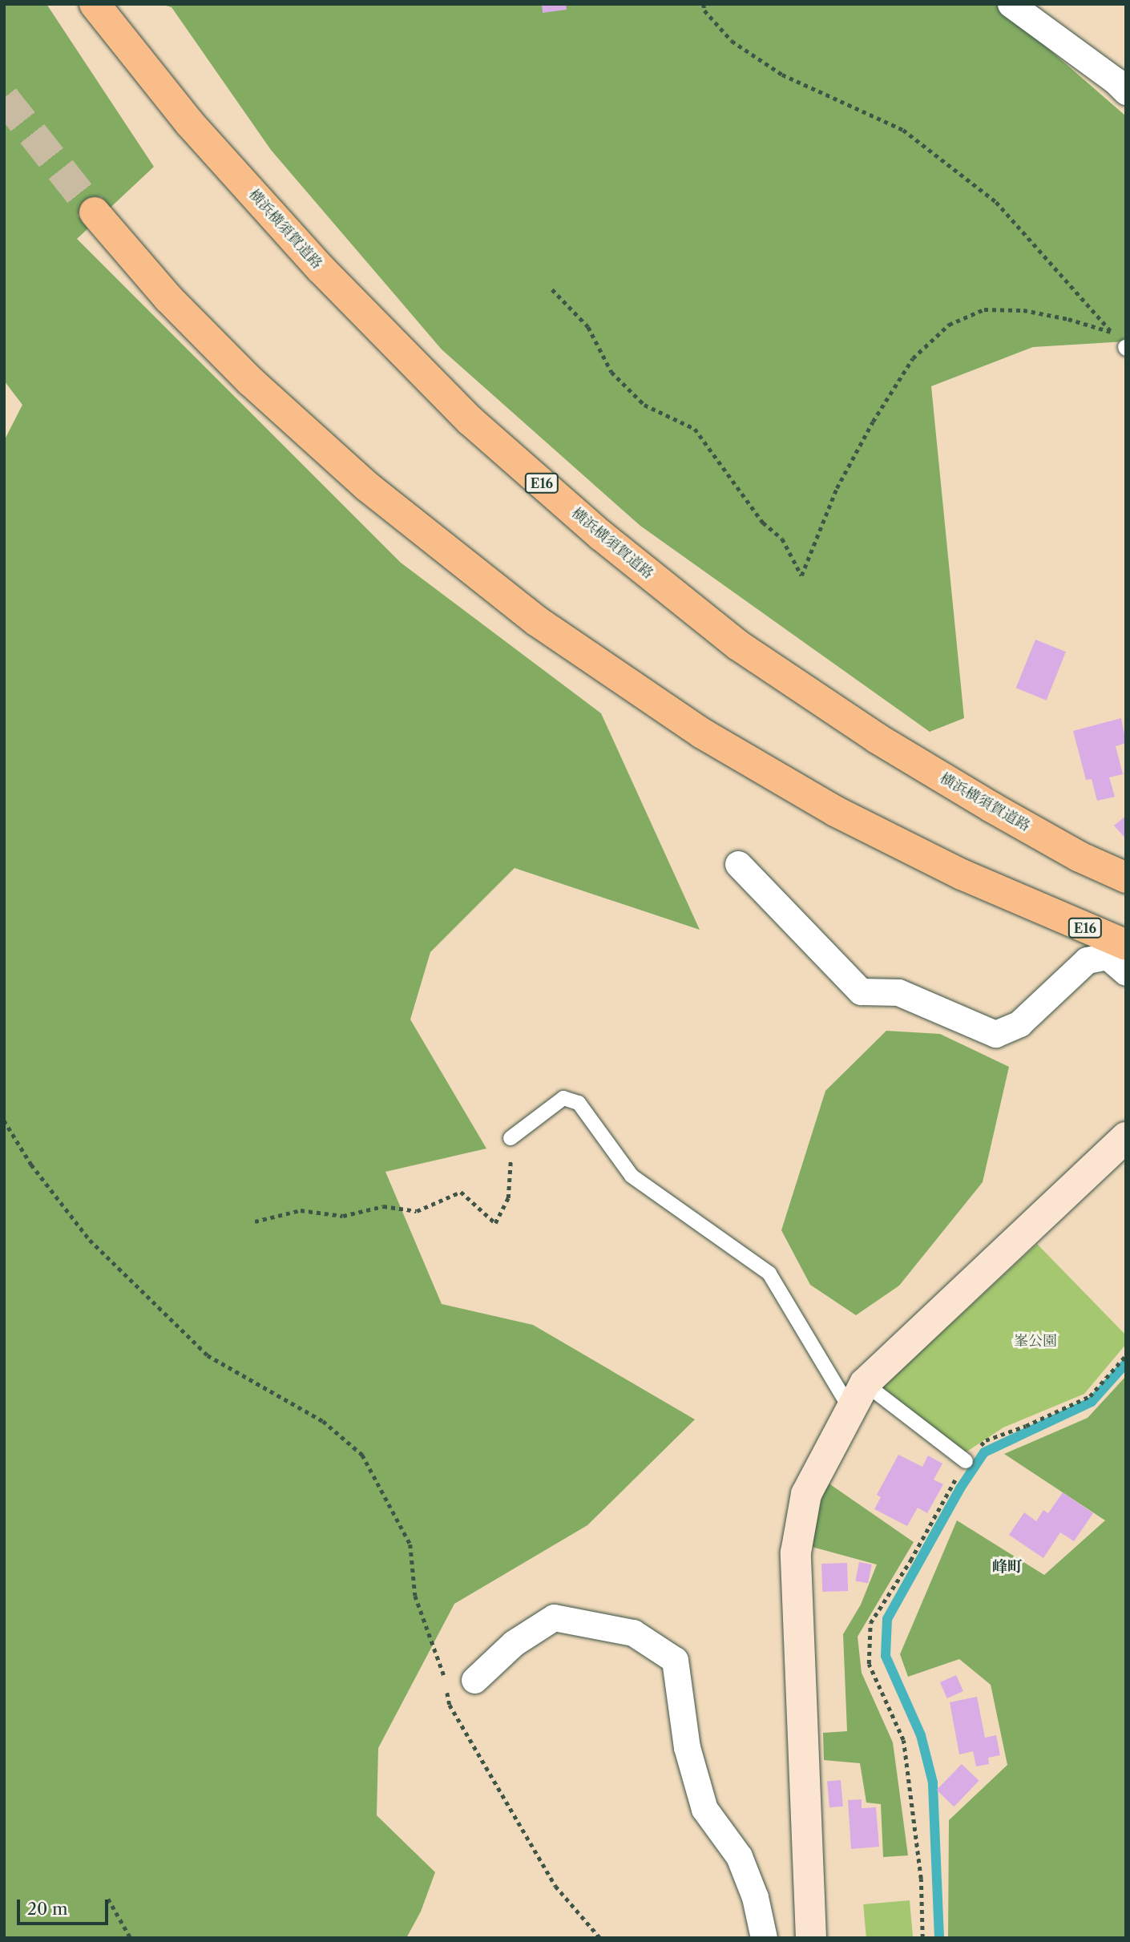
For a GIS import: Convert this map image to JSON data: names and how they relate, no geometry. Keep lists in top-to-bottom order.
{
  "streets": {
    "highway": ["横浜横須賀道路", "E16"]
  },
  "districts": ["峰町"],
  "parks": ["峯公園"],
  "scale_bar": "20 m"
}
